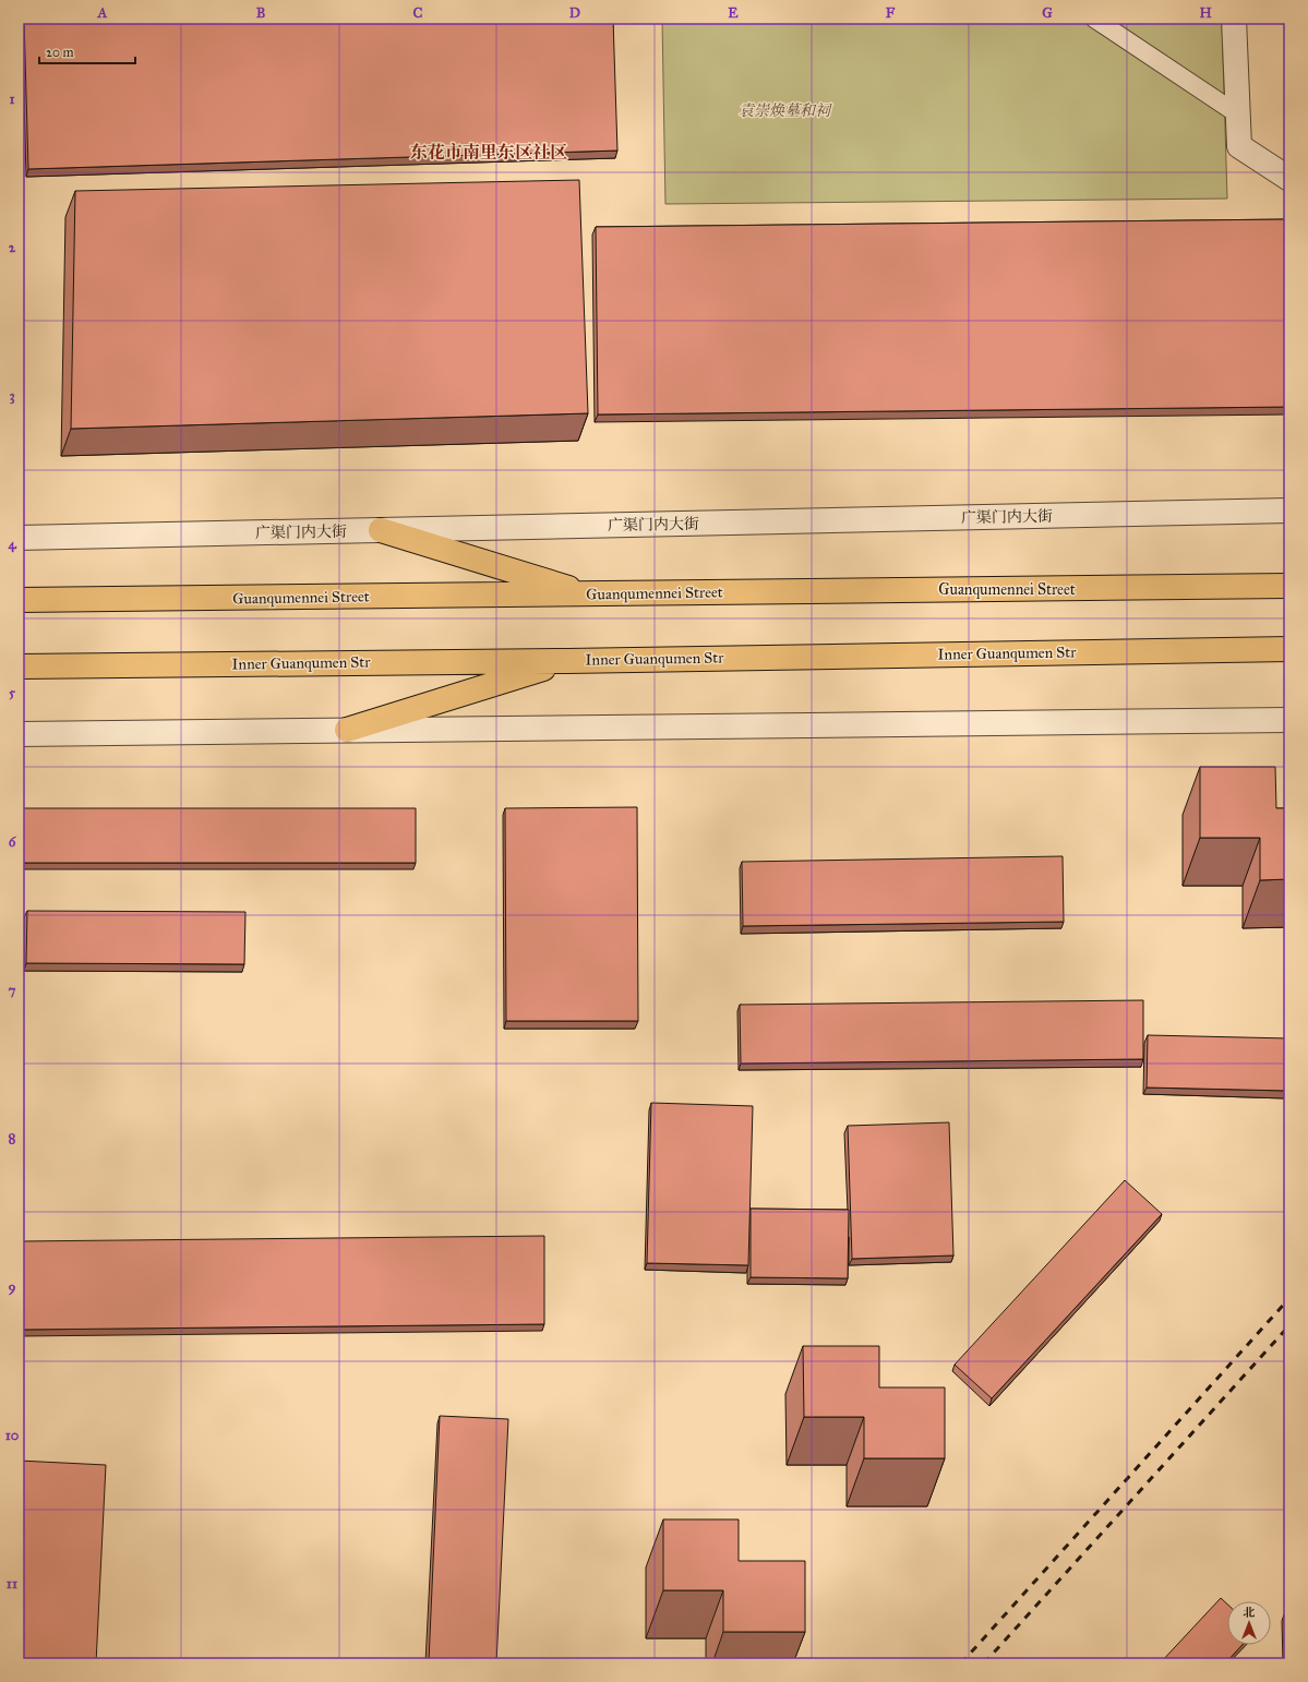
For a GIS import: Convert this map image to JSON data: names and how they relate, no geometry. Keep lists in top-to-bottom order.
{
  "streets": {
    "main road": ["Guanqumennei Street", "Inner Guanqumen Str"],
    "street": ["广渠门内大街"]
  },
  "districts": ["东花市南里东区社区"],
  "parks": ["袁崇焕墓和祠"],
  "scale_bar": "20 m",
  "north": "top",
  "grid": {
    "columns": [
      "A",
      "B",
      "C",
      "D",
      "E",
      "F",
      "G",
      "H"
    ],
    "rows": [
      "1",
      "2",
      "3",
      "4",
      "5",
      "6",
      "7",
      "8",
      "9",
      "10",
      "11"
    ]
  }
}
